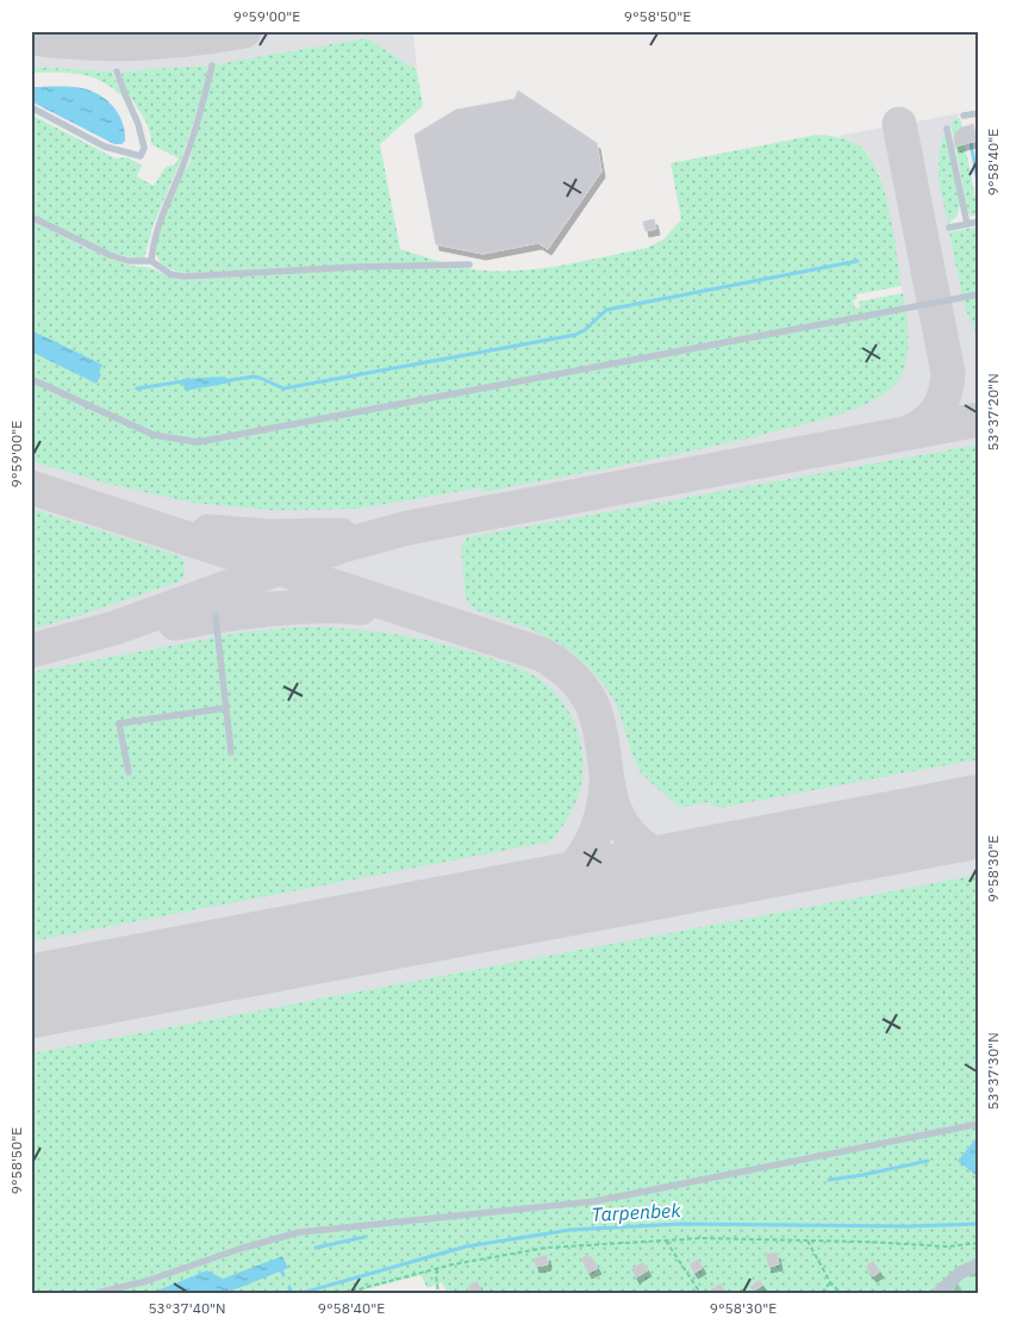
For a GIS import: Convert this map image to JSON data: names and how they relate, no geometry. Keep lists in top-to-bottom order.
{
  "water": ["Tarpenbek"],
  "coordinates": [
    "9°59'00\"E",
    "9°58'50\"E",
    "9°58'40\"E",
    "53°37'20\"N",
    "9°58'30\"E",
    "53°37'30\"N",
    "53°37'40\"N"
  ]
}
